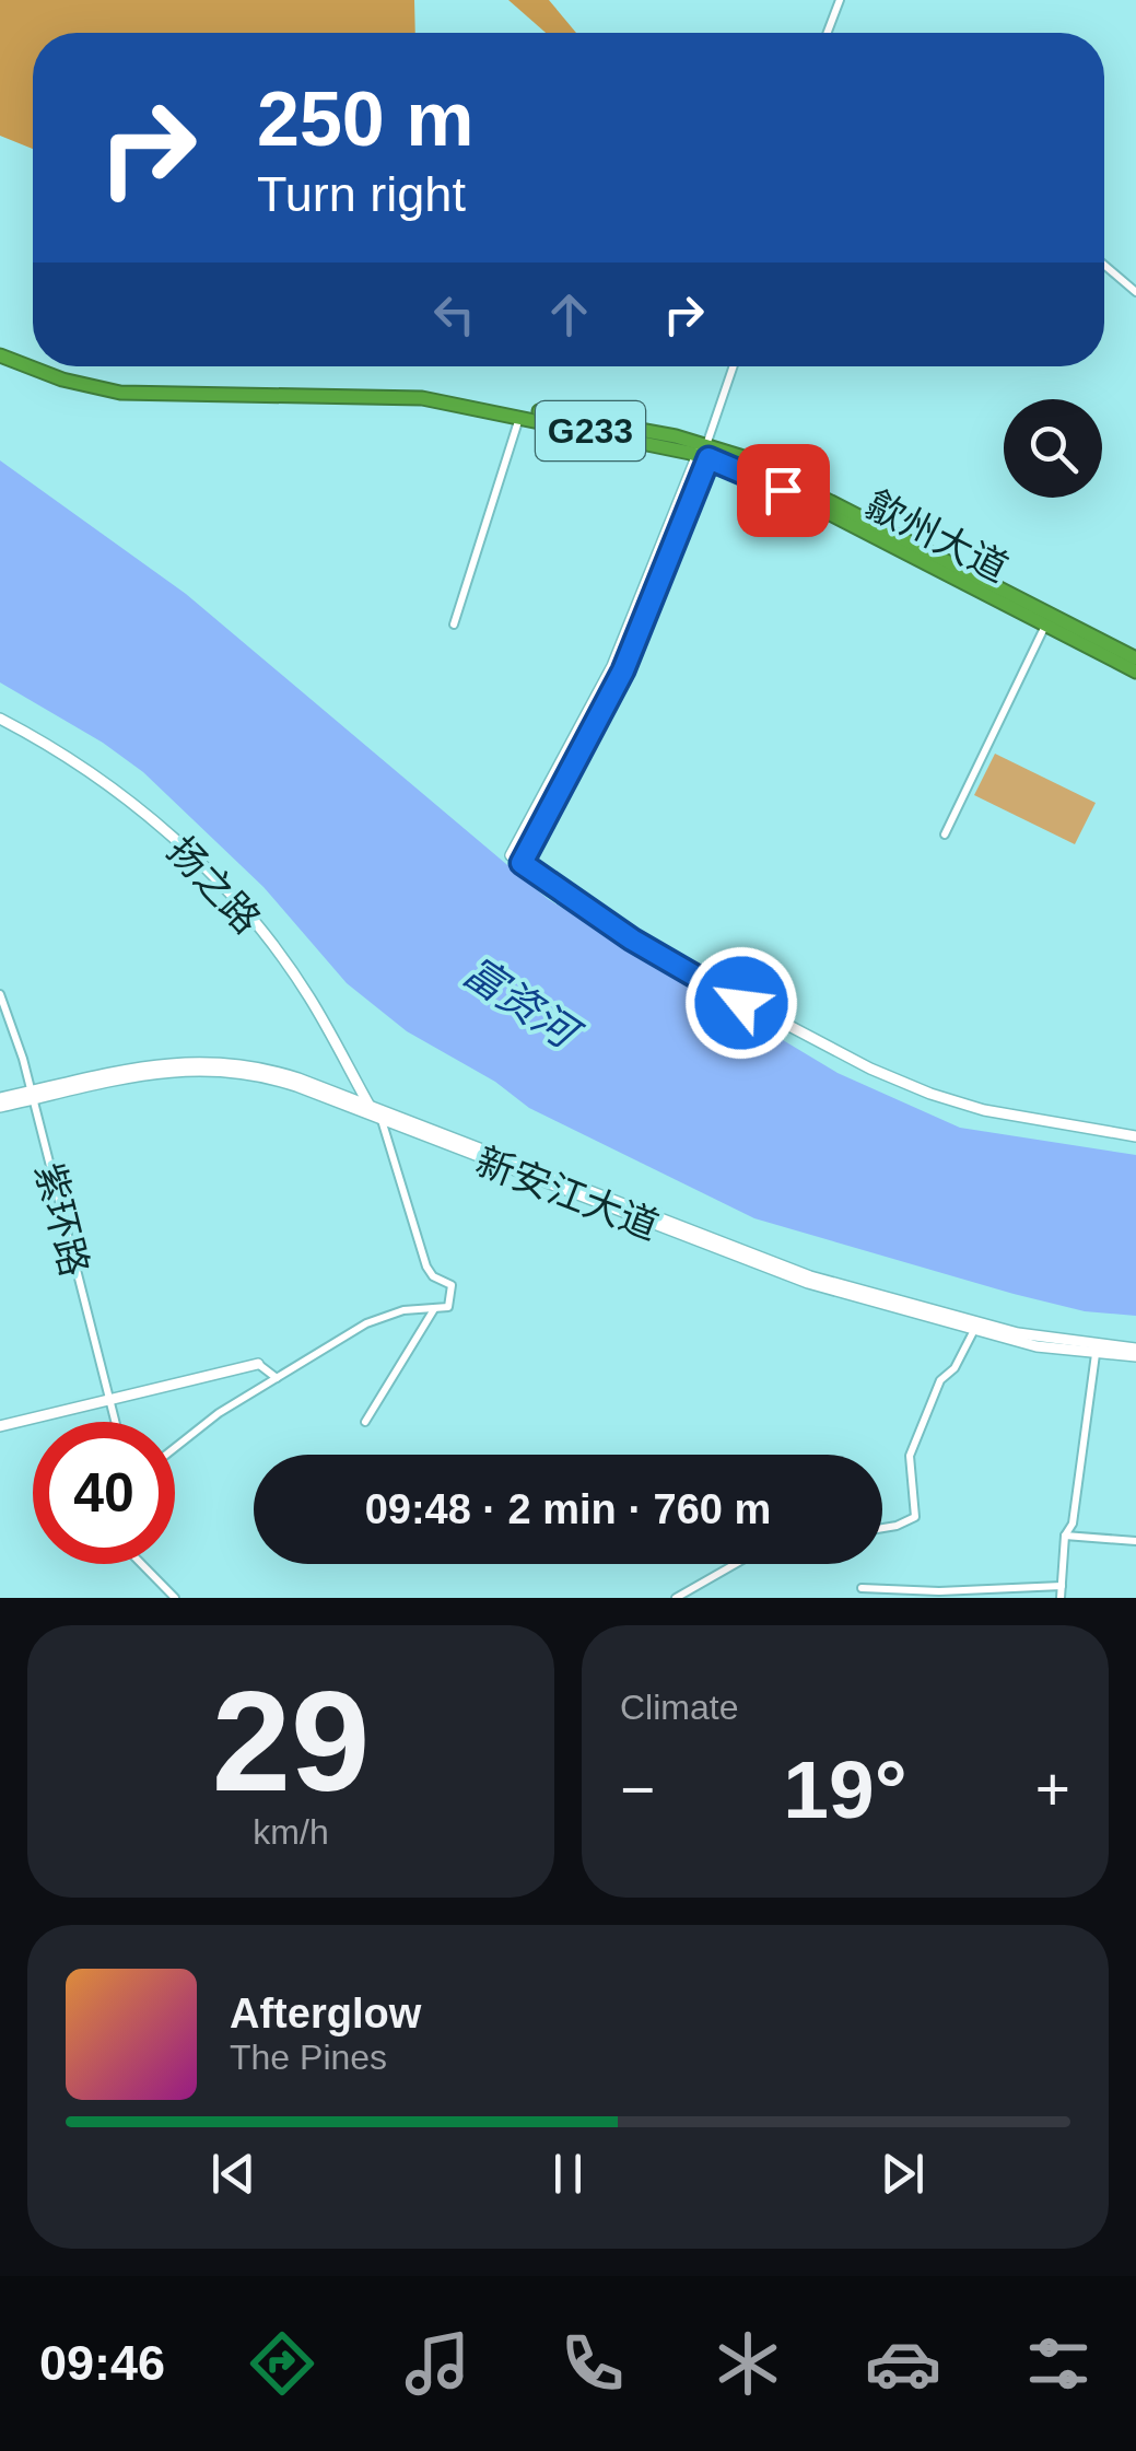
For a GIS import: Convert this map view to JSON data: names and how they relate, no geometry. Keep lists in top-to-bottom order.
{
  "streets": {
    "highway": ["G233", "歙州大道"],
    "street": ["扬之路", "新安江大道", "紫环路"]
  },
  "crossings": [
    ["扬之路", "新安江大道"],
    ["新安江大道", "紫环路"]
  ],
  "water": ["富资河"],
  "page": {
    "turn": ["250 m", "Turn right"],
    "limit": "40",
    "trip": "09:48 · 2 min · 760 m",
    "tile": [
      ["29", "km/h"],
      "Climate"
    ],
    "heat": ["−", "19°", "+"],
    "song": ["Afterglow", "The Pines"],
    "tabs": "09:46"
  }
}
